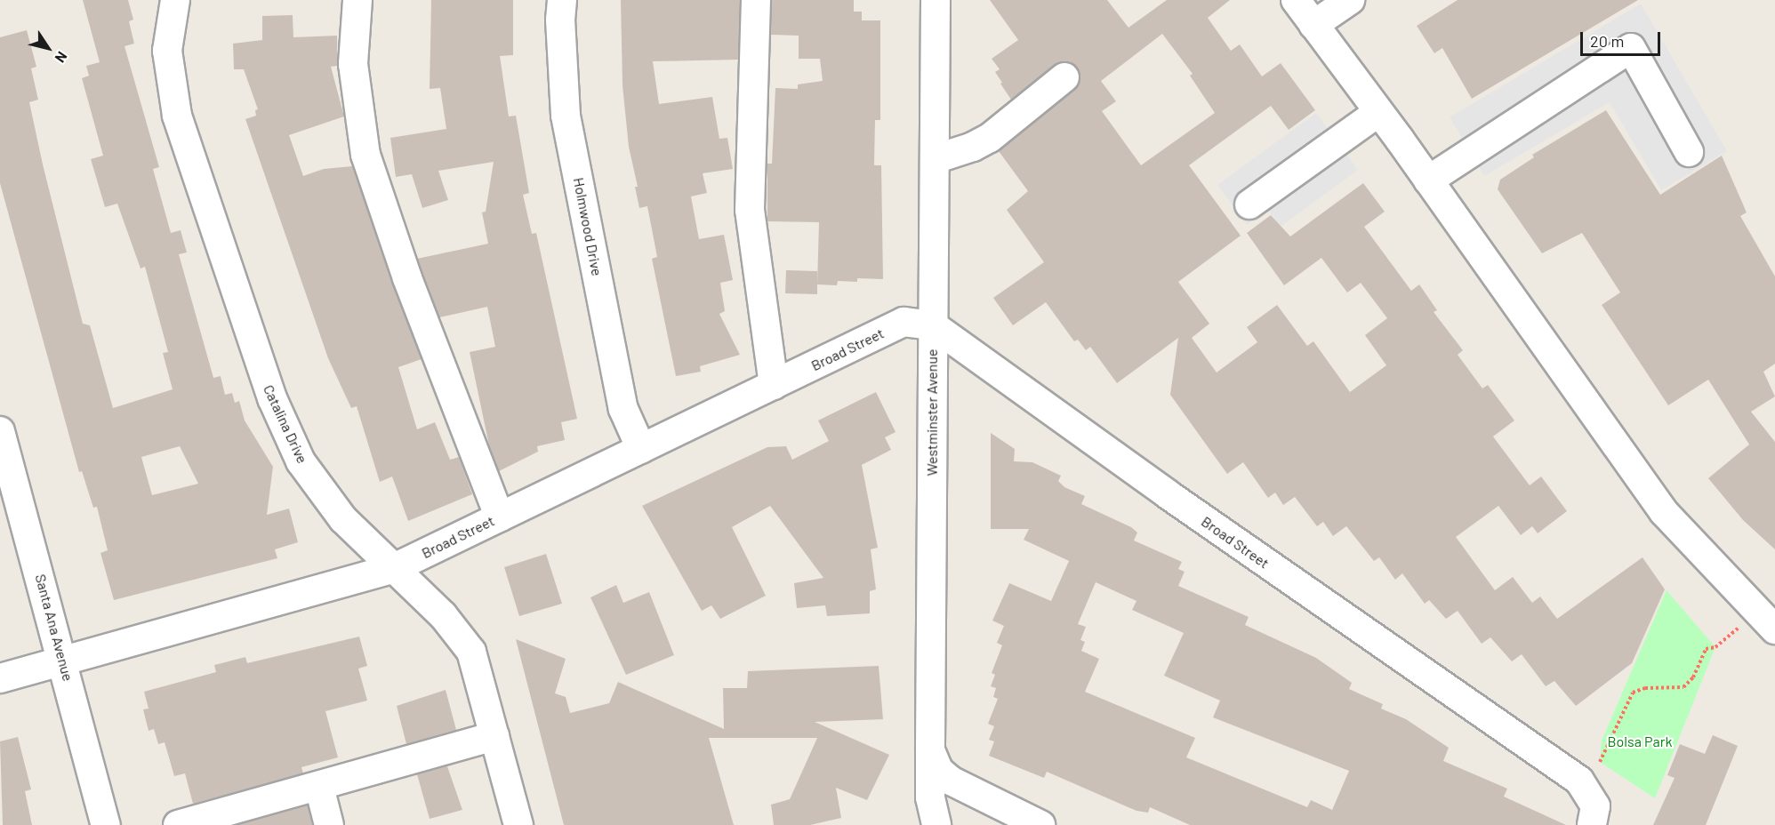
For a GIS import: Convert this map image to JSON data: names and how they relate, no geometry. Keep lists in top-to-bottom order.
{
  "streets": {
    "street": [
      "Holmwood Drive",
      "Broad Street",
      "Westminster Avenue",
      "Catalina Drive",
      "Santa Ana Avenue"
    ]
  },
  "crossings": [
    ["Holmwood Drive", "Broad Street"],
    ["Broad Street", "Westminster Avenue"],
    ["Broad Street", "Catalina Drive"],
    ["Broad Street", "Santa Ana Avenue"]
  ],
  "parks": ["Bolsa Park"],
  "scale_bar": "20 m",
  "north": "bottom right"
}
